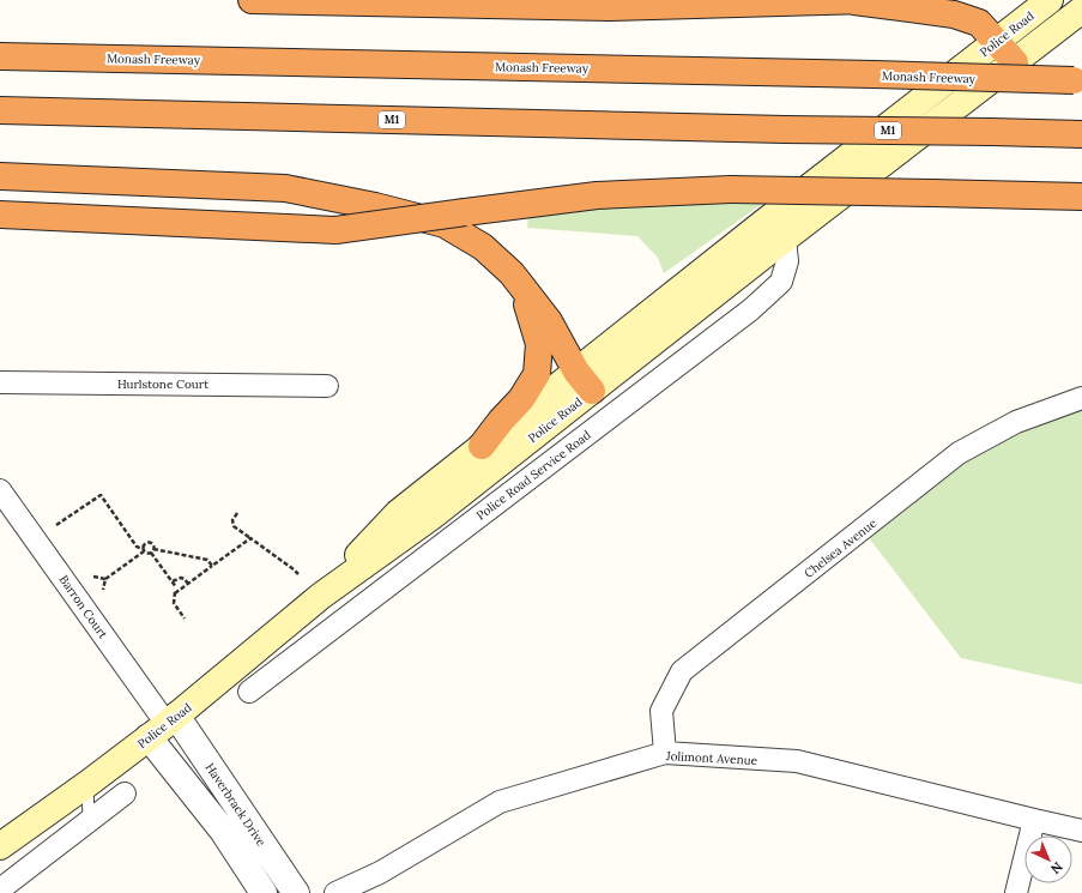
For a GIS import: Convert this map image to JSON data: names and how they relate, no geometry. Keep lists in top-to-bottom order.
{
  "streets": {
    "highway": ["Monash Freeway", "M1"],
    "main road": ["Police Road"],
    "street": [
      "Hurlstone Court",
      "Police Road Service Road",
      "Chelsea Avenue",
      "Barron Court",
      "Jolimont Avenue",
      "Haverbrack Drive"
    ]
  },
  "crossings": [
    ["Police Road", "Police Road Service Road"],
    ["Police Road", "Barron Court"],
    ["Police Road", "Haverbrack Drive"],
    ["Chelsea Avenue", "Jolimont Avenue"],
    ["Barron Court", "Haverbrack Drive"]
  ],
  "north": "bottom right"
}
